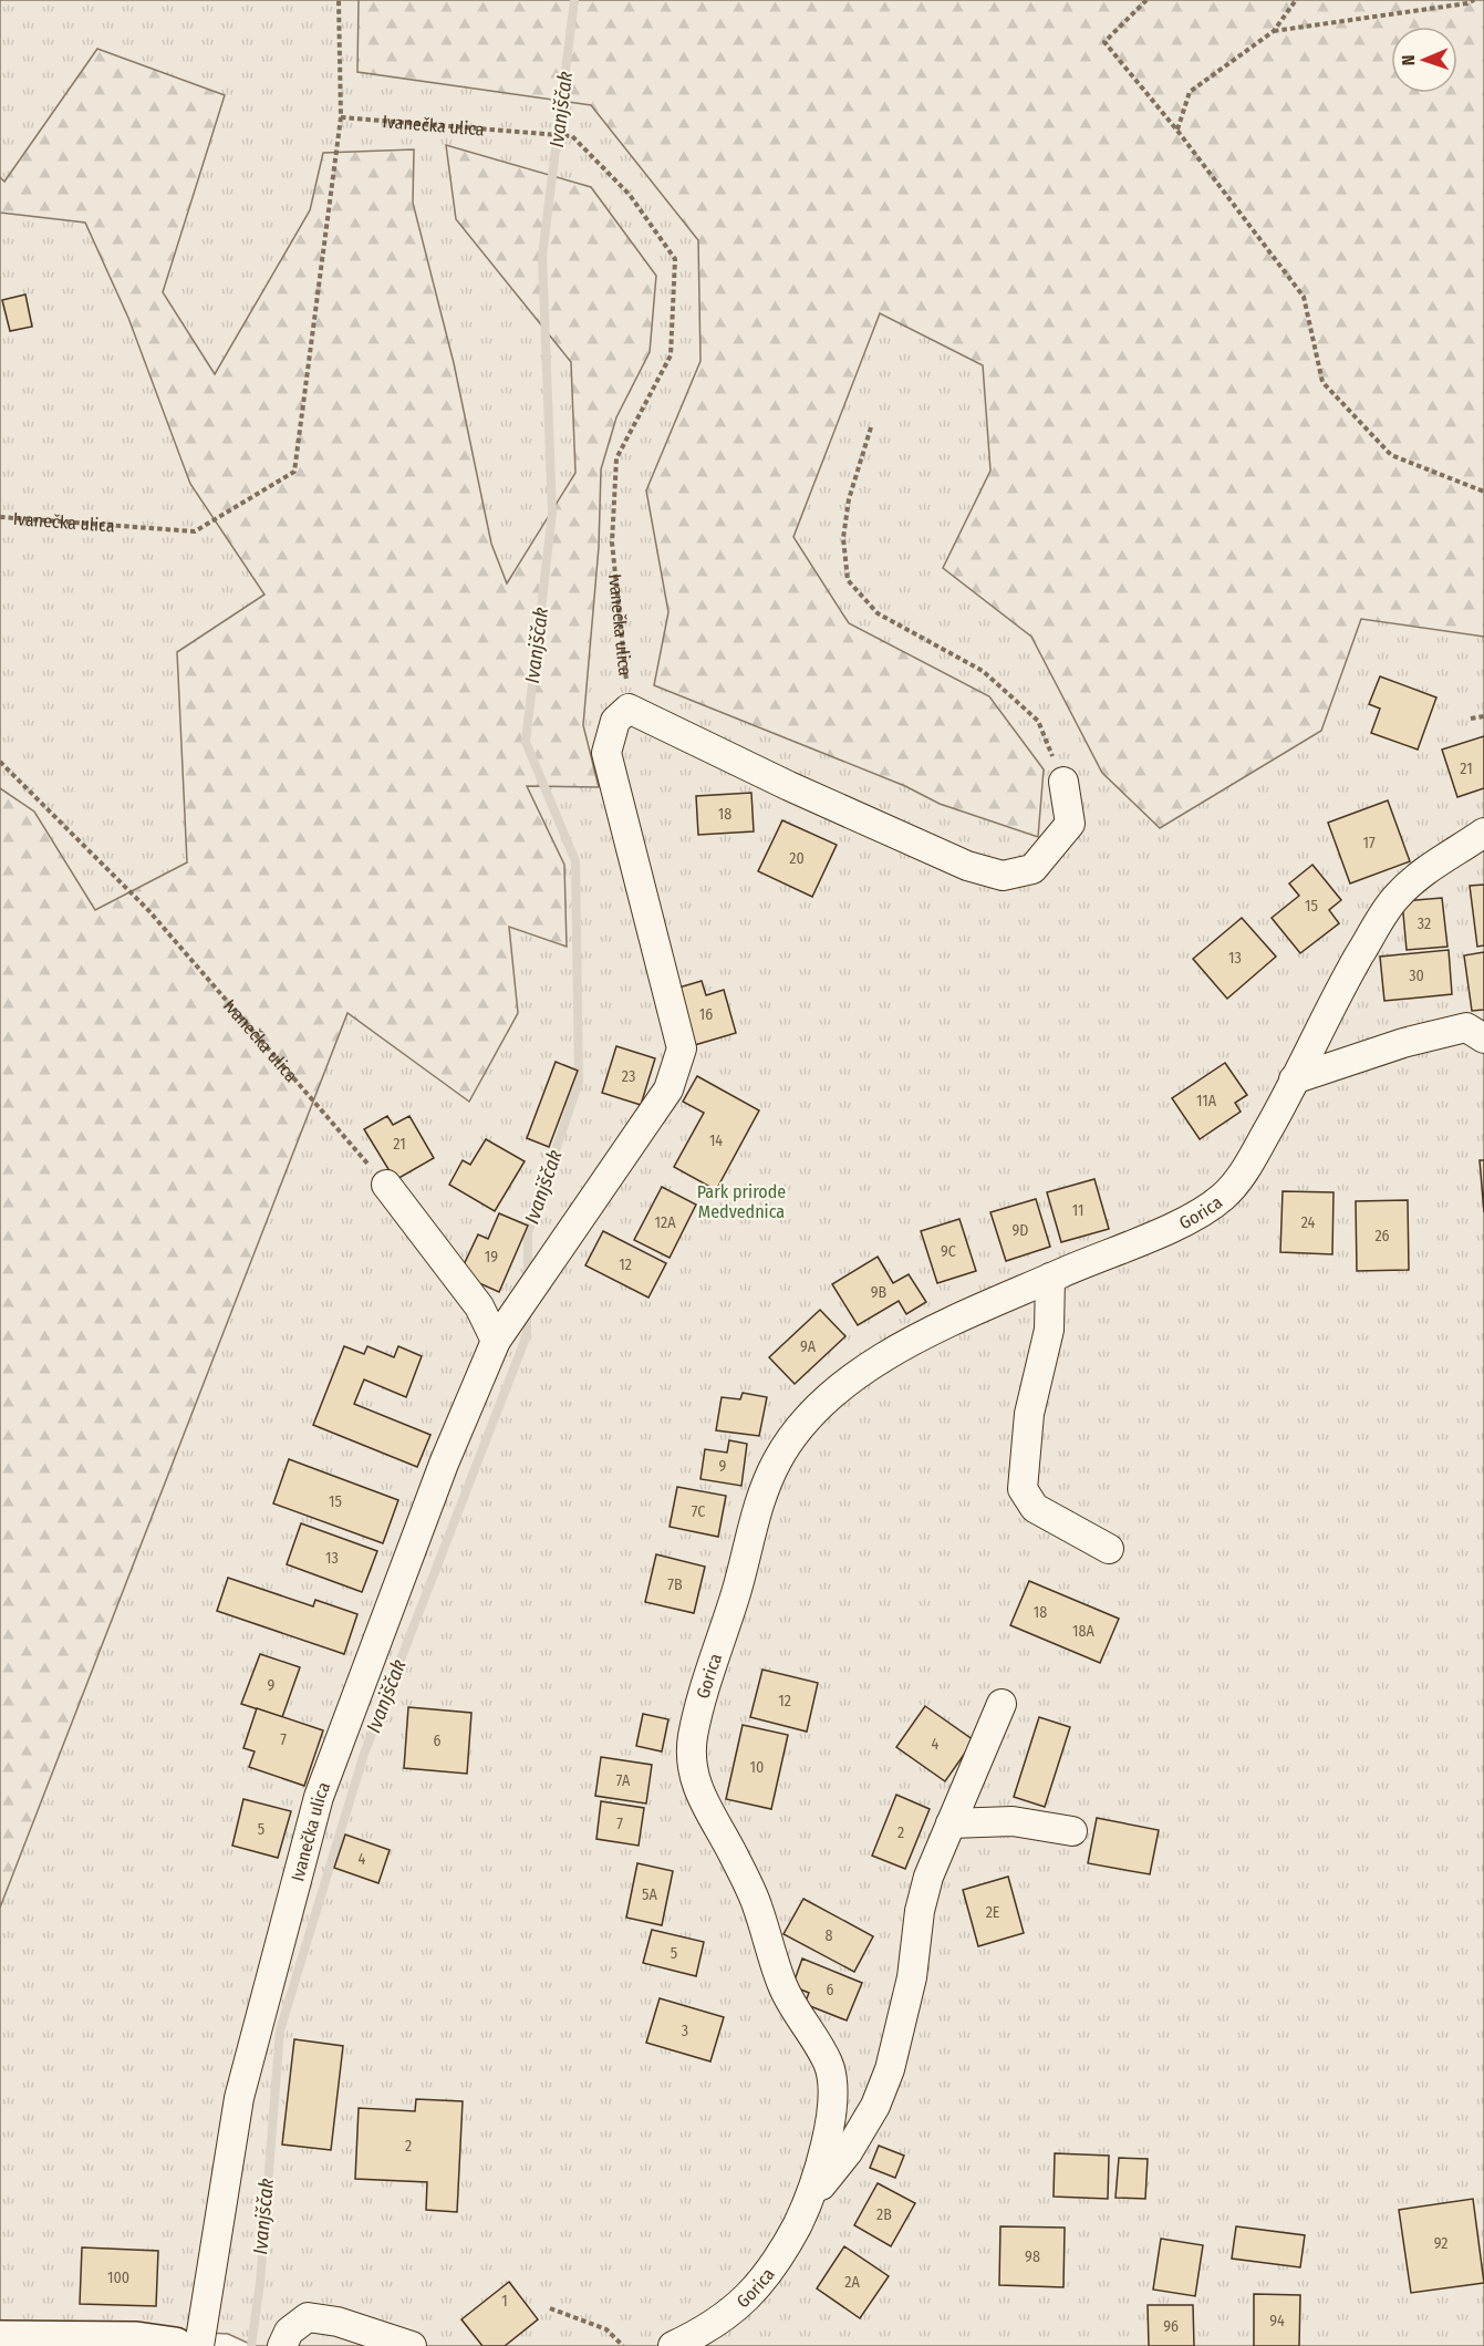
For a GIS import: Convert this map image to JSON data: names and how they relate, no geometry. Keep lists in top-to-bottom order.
{
  "streets": {
    "street": ["Ivanečka ulica", "Gorica"]
  },
  "water": ["Ivanjščak"],
  "parks": ["Park prirode Medvednica"],
  "house_numbers": [
    "21",
    "18",
    "17",
    "20",
    "15",
    "32",
    "13",
    "30",
    "16",
    "23",
    "11A",
    "14",
    "21",
    "11",
    "12A",
    "24",
    "9D",
    "26",
    "9C",
    "19",
    "12",
    "9B",
    "9A",
    "9",
    "15",
    "7C",
    "13",
    "7B",
    "18",
    "18A",
    "9",
    "12",
    "7",
    "6",
    "4",
    "10",
    "7A",
    "7",
    "5",
    "2",
    "4",
    "5A",
    "2E",
    "8",
    "5",
    "6",
    "3",
    "2",
    "2B",
    "92",
    "98",
    "100",
    "2A",
    "1",
    "94",
    "96"
  ],
  "north": "left"
}
